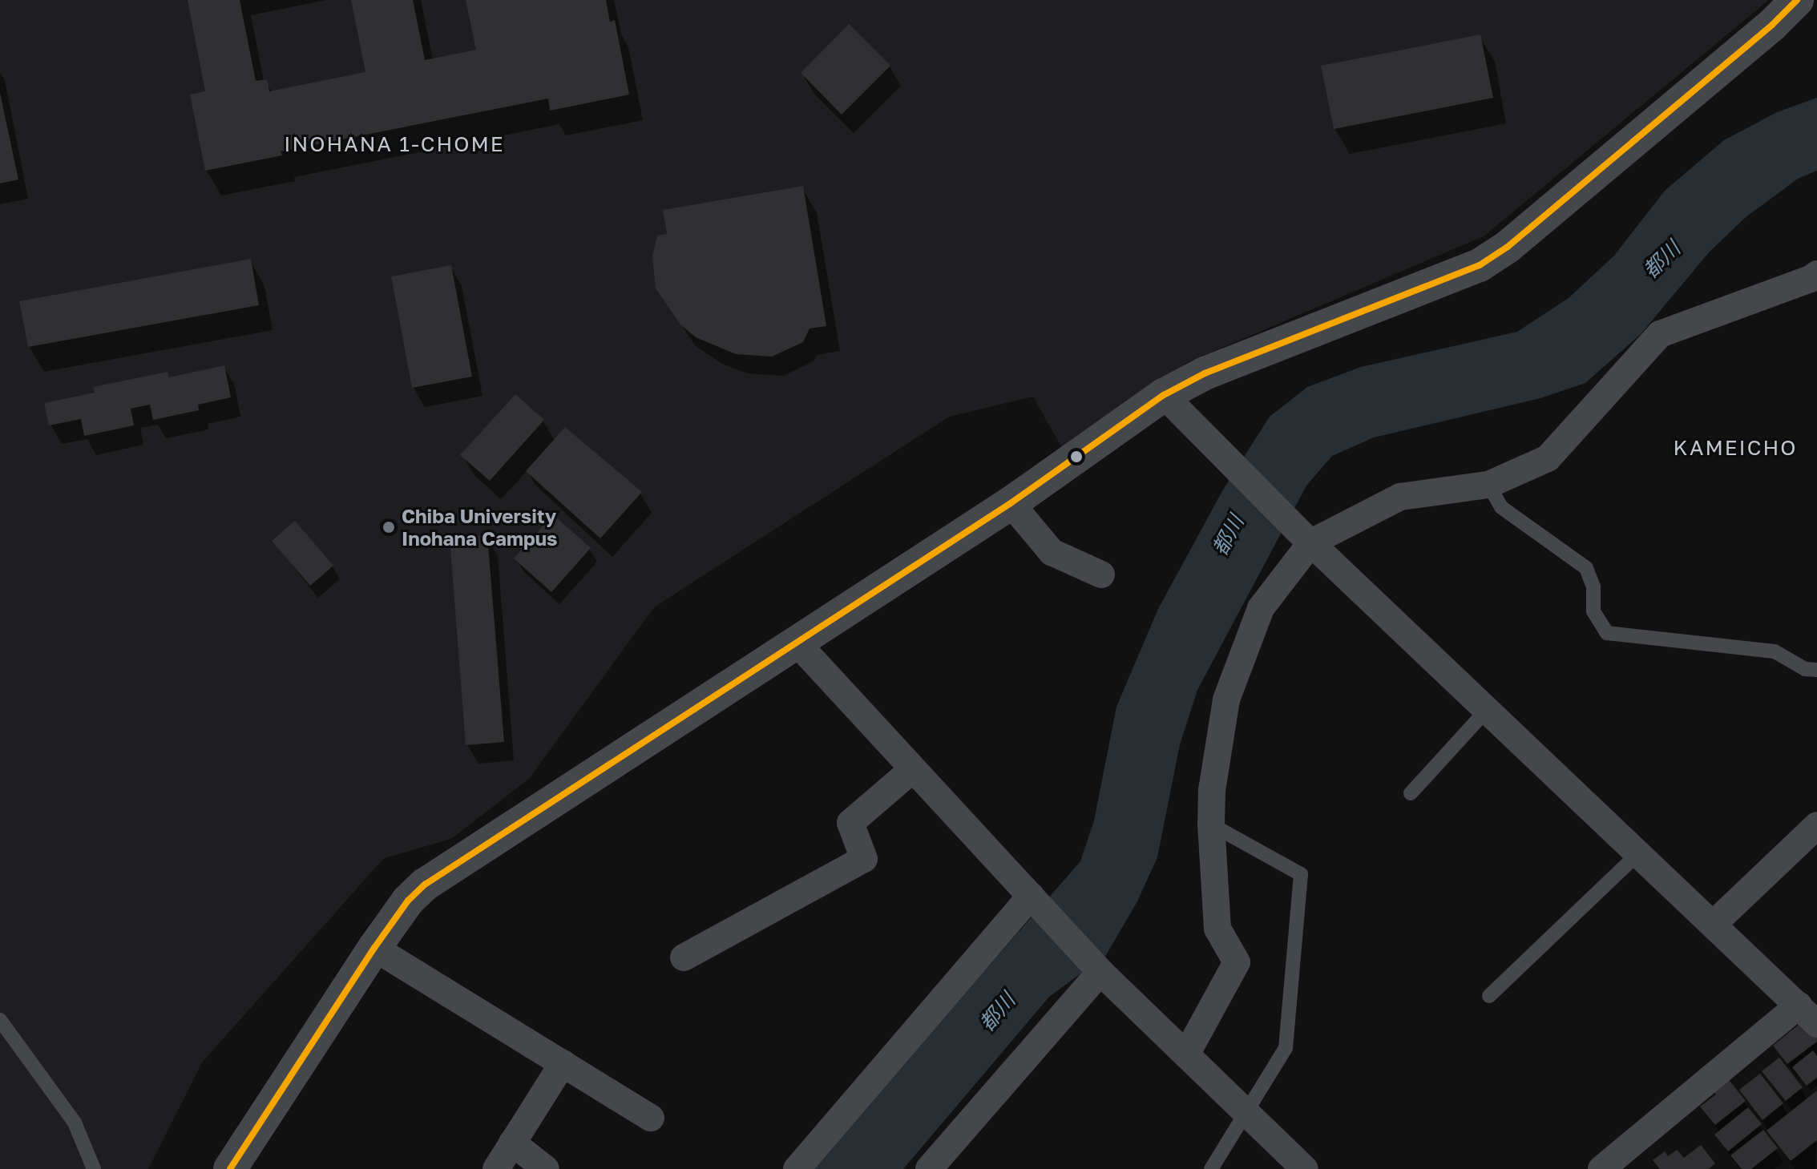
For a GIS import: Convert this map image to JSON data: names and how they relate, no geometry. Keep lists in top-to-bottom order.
{
  "districts": ["INOHANA 1-CHOME", "KAMEICHO"],
  "water": ["都川"],
  "places": ["Chiba University Inohana Campus"]
}
